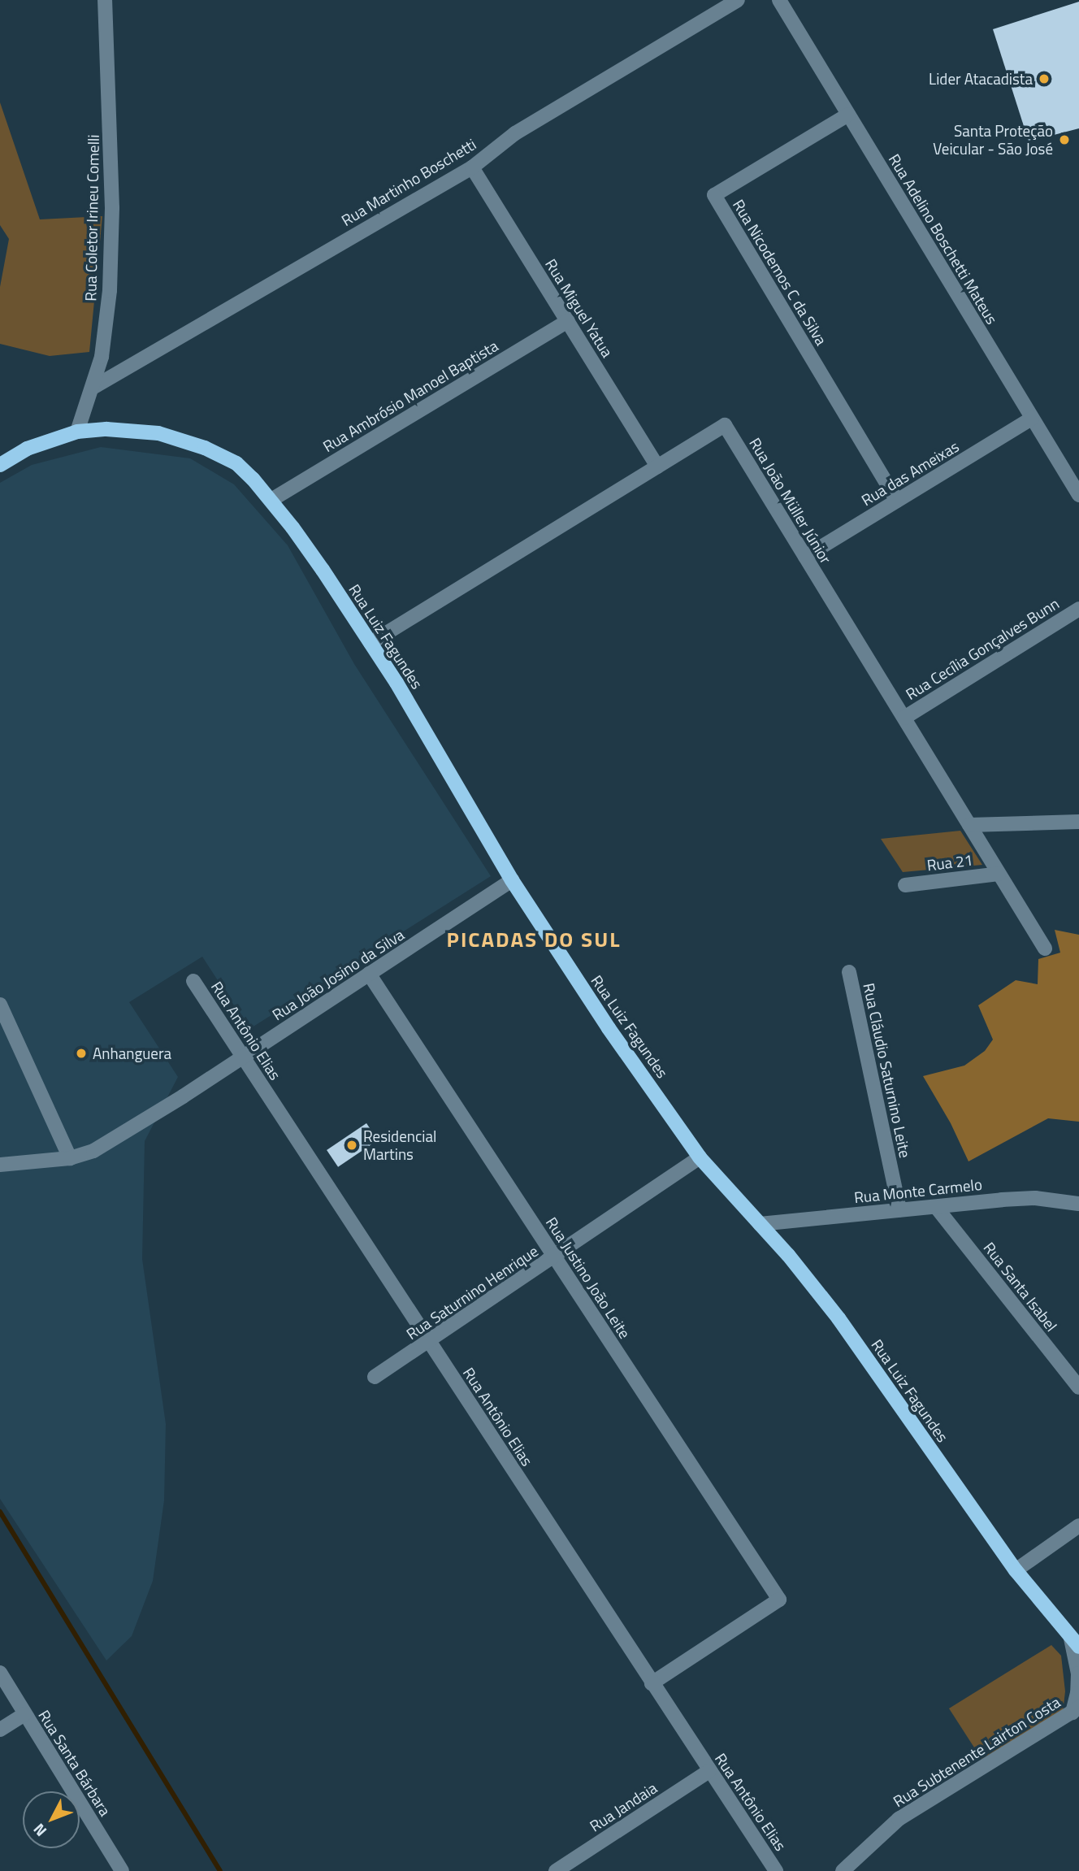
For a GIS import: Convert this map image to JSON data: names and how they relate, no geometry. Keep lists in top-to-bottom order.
{
  "streets": {
    "main road": ["Rua Luiz Fagundes"],
    "street": [
      "Rua Martinho Boschetti",
      "Rua Coletor Irineu Comelli",
      "Rua Adelino Boschetti Mateus",
      "Rua Nicodemos C da Silva",
      "Rua Miguel Yatua",
      "Rua Ambrósio Manoel Baptista",
      "Rua das Ameixas",
      "Rua João Müller Júnior",
      "Rua Cecília Gonçalves Bunn",
      "Rua 21",
      "Rua João Josino da Silva",
      "Rua Antônio Elias",
      "Rua Cláudio Saturnino Leite",
      "Rua Monte Carmelo",
      "Rua Justino João Leite",
      "Rua Santa Isabel",
      "Rua Saturnino Henrique",
      "Rua Subtenente Lairton Costa",
      "Rua Santa Bárbara",
      "Rua Jandaia"
    ]
  },
  "crossings": [
    ["Rua Martinho Boschetti", "Rua Coletor Irineu Comelli"],
    ["Rua Martinho Boschetti", "Rua Miguel Yatua"],
    ["Rua Coletor Irineu Comelli", "Rua Luiz Fagundes"],
    ["Rua Adelino Boschetti Mateus", "Rua Nicodemos C da Silva"],
    ["Rua Adelino Boschetti Mateus", "Rua das Ameixas"],
    ["Rua Nicodemos C da Silva", "Rua das Ameixas"],
    ["Rua Miguel Yatua", "Rua Ambrósio Manoel Baptista"],
    ["Rua Miguel Yatua", "Rua João Müller Júnior"],
    ["Rua Ambrósio Manoel Baptista", "Rua Luiz Fagundes"],
    ["Rua das Ameixas", "Rua João Müller Júnior"],
    ["Rua João Müller Júnior", "Rua Luiz Fagundes"],
    ["Rua João Müller Júnior", "Rua Cecília Gonçalves Bunn"],
    ["Rua João Müller Júnior", "Rua 21"],
    ["Rua Luiz Fagundes", "Rua João Josino da Silva"],
    ["Rua Luiz Fagundes", "Rua Monte Carmelo"],
    ["Rua Luiz Fagundes", "Rua Saturnino Henrique"],
    ["Rua João Josino da Silva", "Rua Antônio Elias"],
    ["Rua João Josino da Silva", "Rua Justino João Leite"],
    ["Rua Antônio Elias", "Rua Justino João Leite"],
    ["Rua Antônio Elias", "Rua Saturnino Henrique"],
    ["Rua Antônio Elias", "Rua Jandaia"],
    ["Rua Cláudio Saturnino Leite", "Rua Monte Carmelo"],
    ["Rua Monte Carmelo", "Rua Santa Isabel"],
    ["Rua Justino João Leite", "Rua Saturnino Henrique"]
  ],
  "districts": ["PICADAS DO SUL"],
  "places": [
    "Lider Atacadista",
    "Santa Proteção Veicular - São José",
    "Anhanguera",
    "Residencial Martins"
  ],
  "north": "bottom left"
}
